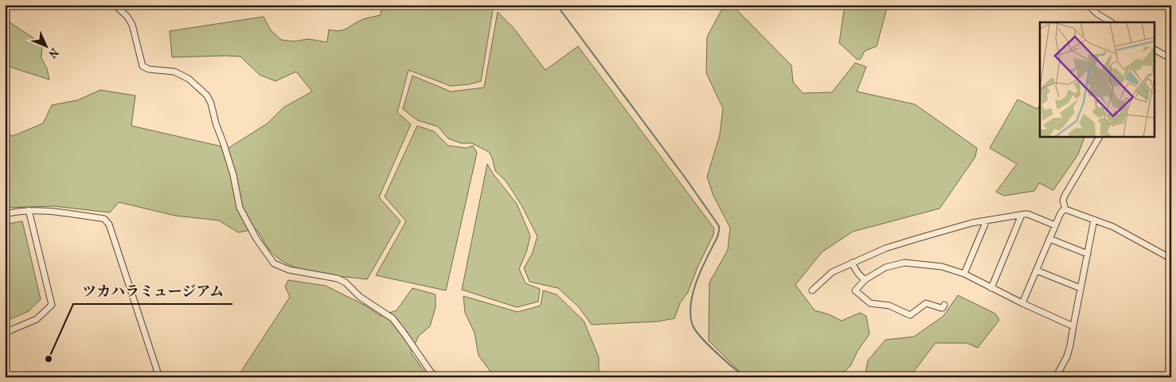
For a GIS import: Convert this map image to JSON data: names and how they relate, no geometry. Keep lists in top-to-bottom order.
{
  "places": ["ツカハラミュージアム"],
  "north": "bottom right"
}
